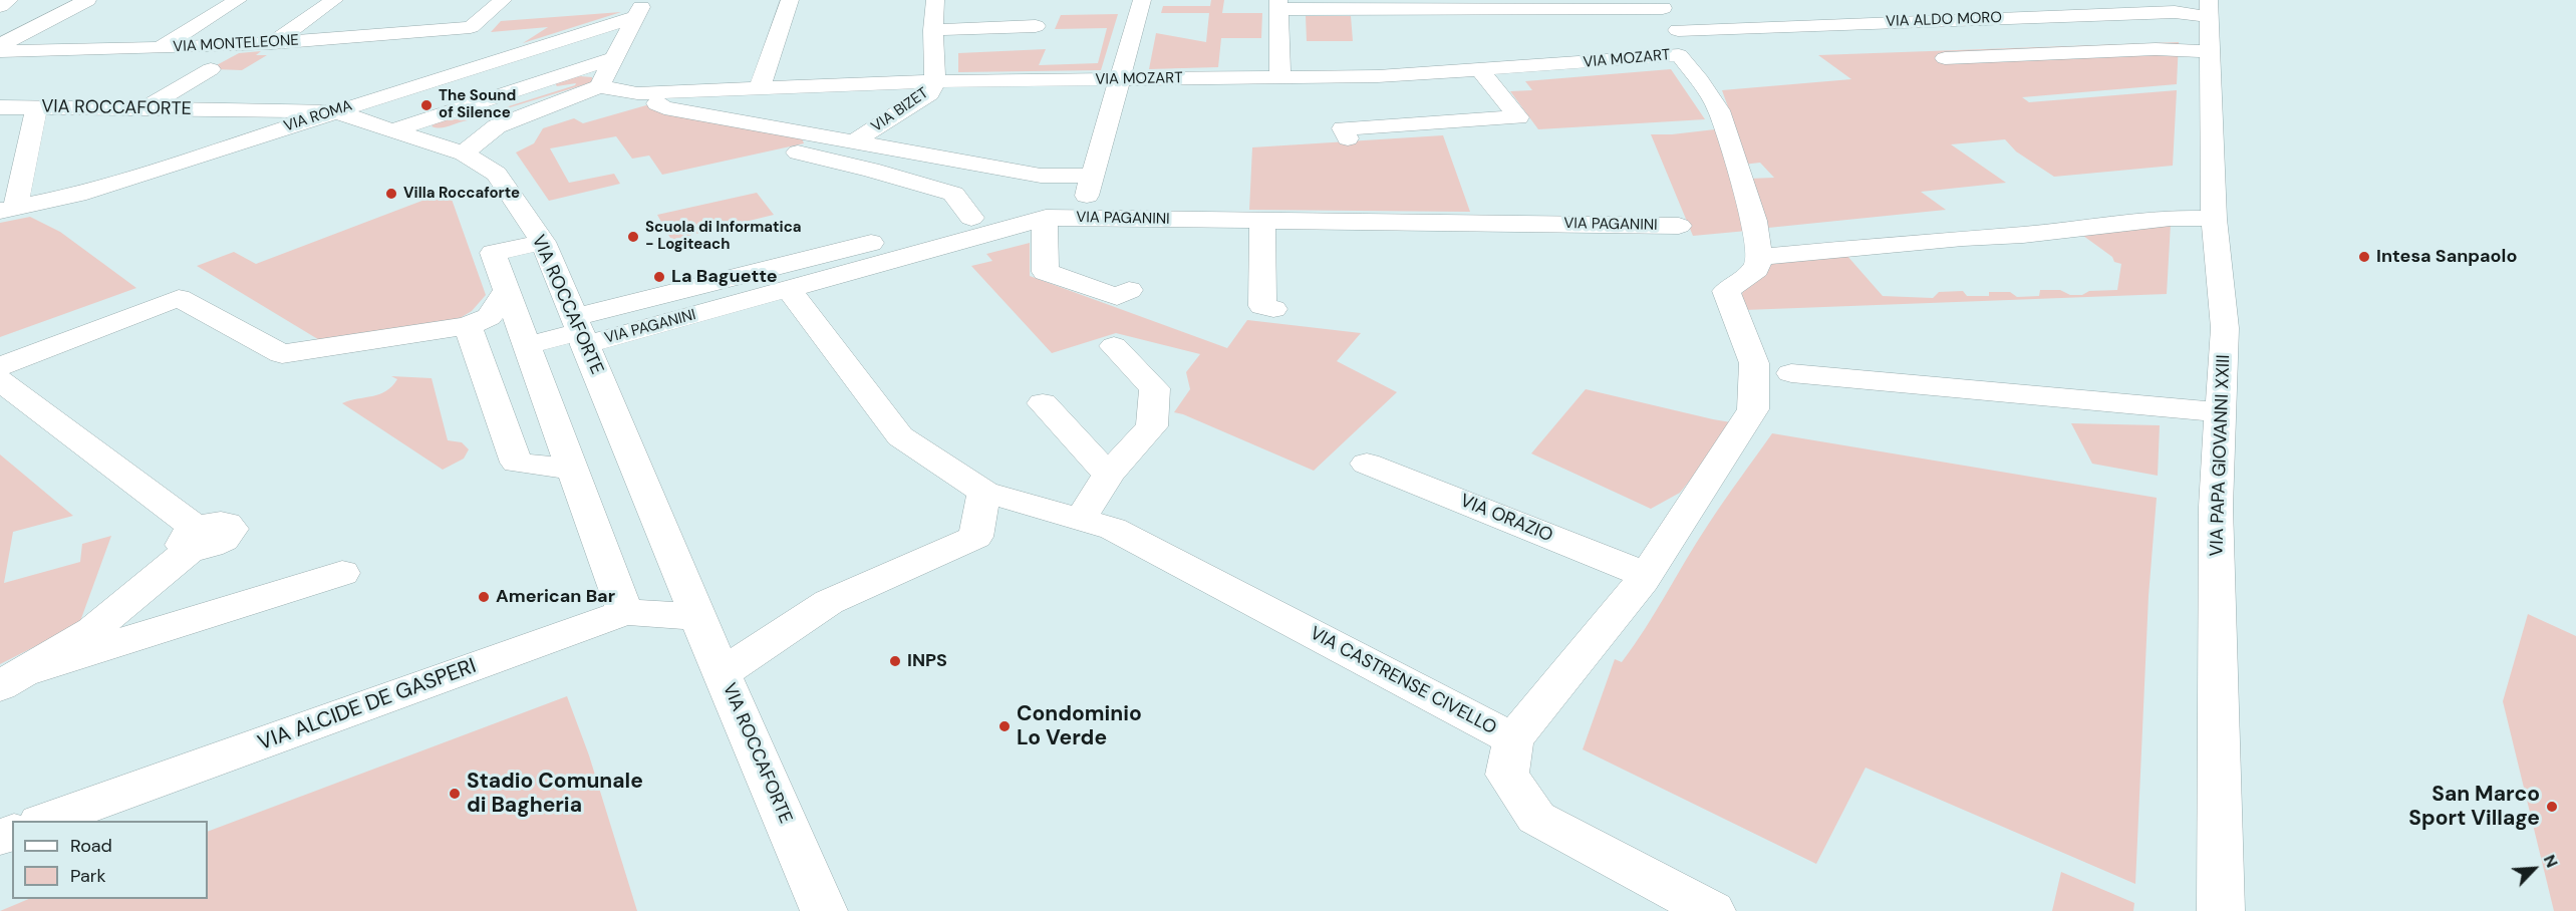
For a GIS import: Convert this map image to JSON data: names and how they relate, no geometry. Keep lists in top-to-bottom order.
{
  "streets": {
    "street": [
      "VIA ALDO MORO",
      "VIA MONTELEONE",
      "VIA MOZART",
      "VIA ROCCAFORTE",
      "VIA BIZET",
      "VIA ROMA",
      "VIA PAGANINI",
      "VIA PAPA GIOVANNI XXIII",
      "VIA ORAZIO",
      "VIA CASTRENSE CIVELLO",
      "VIA ALCIDE DE GASPERI"
    ]
  },
  "crossings": [
    ["VIA ALDO MORO", "VIA MOZART"],
    ["VIA ALDO MORO", "VIA PAPA GIOVANNI XXIII"],
    ["VIA MOZART", "VIA BIZET"],
    ["VIA ROCCAFORTE", "VIA ROMA"],
    ["VIA ROCCAFORTE", "VIA PAGANINI"],
    ["VIA ROCCAFORTE", "VIA ALCIDE DE GASPERI"],
    ["VIA PAGANINI", "VIA CASTRENSE CIVELLO"],
    ["VIA ORAZIO", "VIA CASTRENSE CIVELLO"]
  ],
  "places": [
    "The Sound of Silence",
    "Villa Roccaforte",
    "Scuola di Informatica - Logiteach",
    "Intesa Sanpaolo",
    "La Baguette",
    "American Bar",
    "INPS",
    "Condominio Lo Verde",
    "Stadio Comunale di Bagheria",
    "San Marco Sport Village"
  ],
  "legend": ["Road", "Park"],
  "north": "top right"
}
